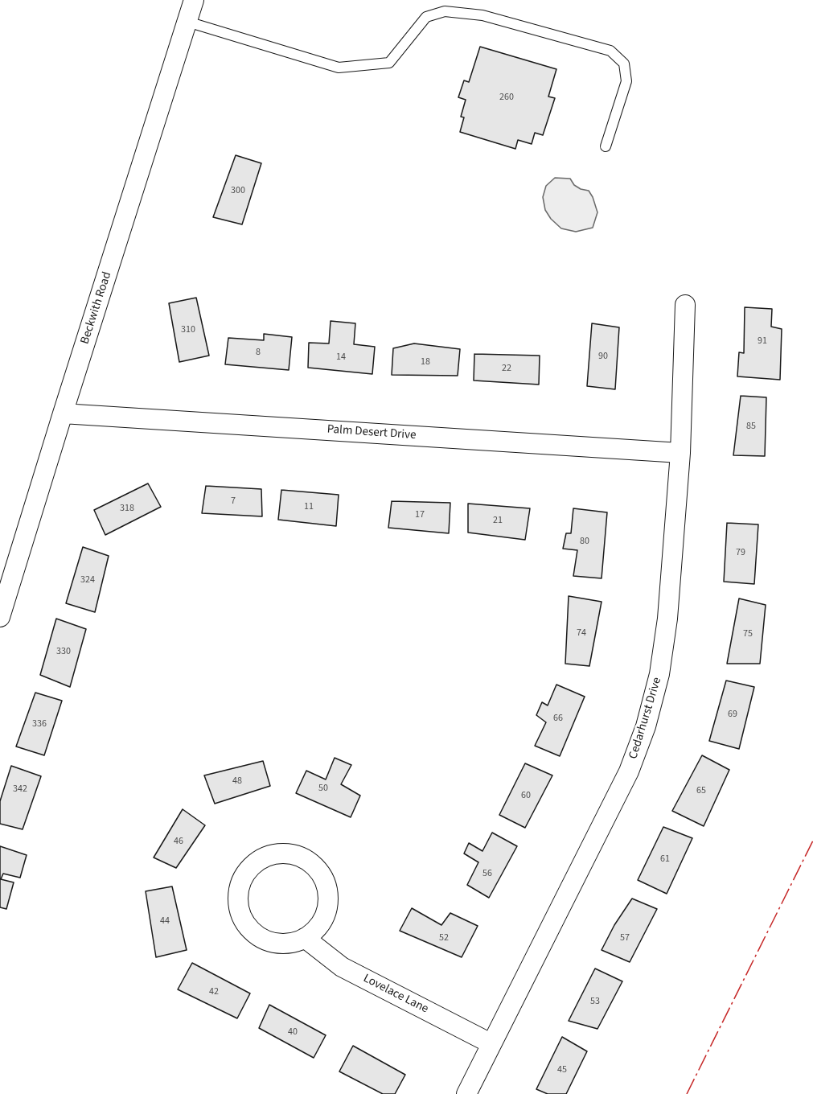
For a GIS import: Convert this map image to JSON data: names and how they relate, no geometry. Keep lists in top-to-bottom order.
{
  "streets": {
    "street": [
      "Beckwith Road",
      "Palm Desert Drive",
      "Cedarhurst Drive",
      "Lovelace Lane"
    ]
  },
  "crossings": [
    ["Beckwith Road", "Palm Desert Drive"],
    ["Palm Desert Drive", "Cedarhurst Drive"],
    ["Cedarhurst Drive", "Lovelace Lane"]
  ],
  "house_numbers": [
    "260",
    "300",
    "310",
    "91",
    "8",
    "90",
    "14",
    "18",
    "22",
    "85",
    "7",
    "11",
    "318",
    "17",
    "21",
    "80",
    "79",
    "324",
    "74",
    "75",
    "330",
    "69",
    "66",
    "336",
    "48",
    "50",
    "342",
    "65",
    "60",
    "46",
    "61",
    "56",
    "44",
    "52",
    "57",
    "42",
    "53",
    "40",
    "45"
  ]
}
